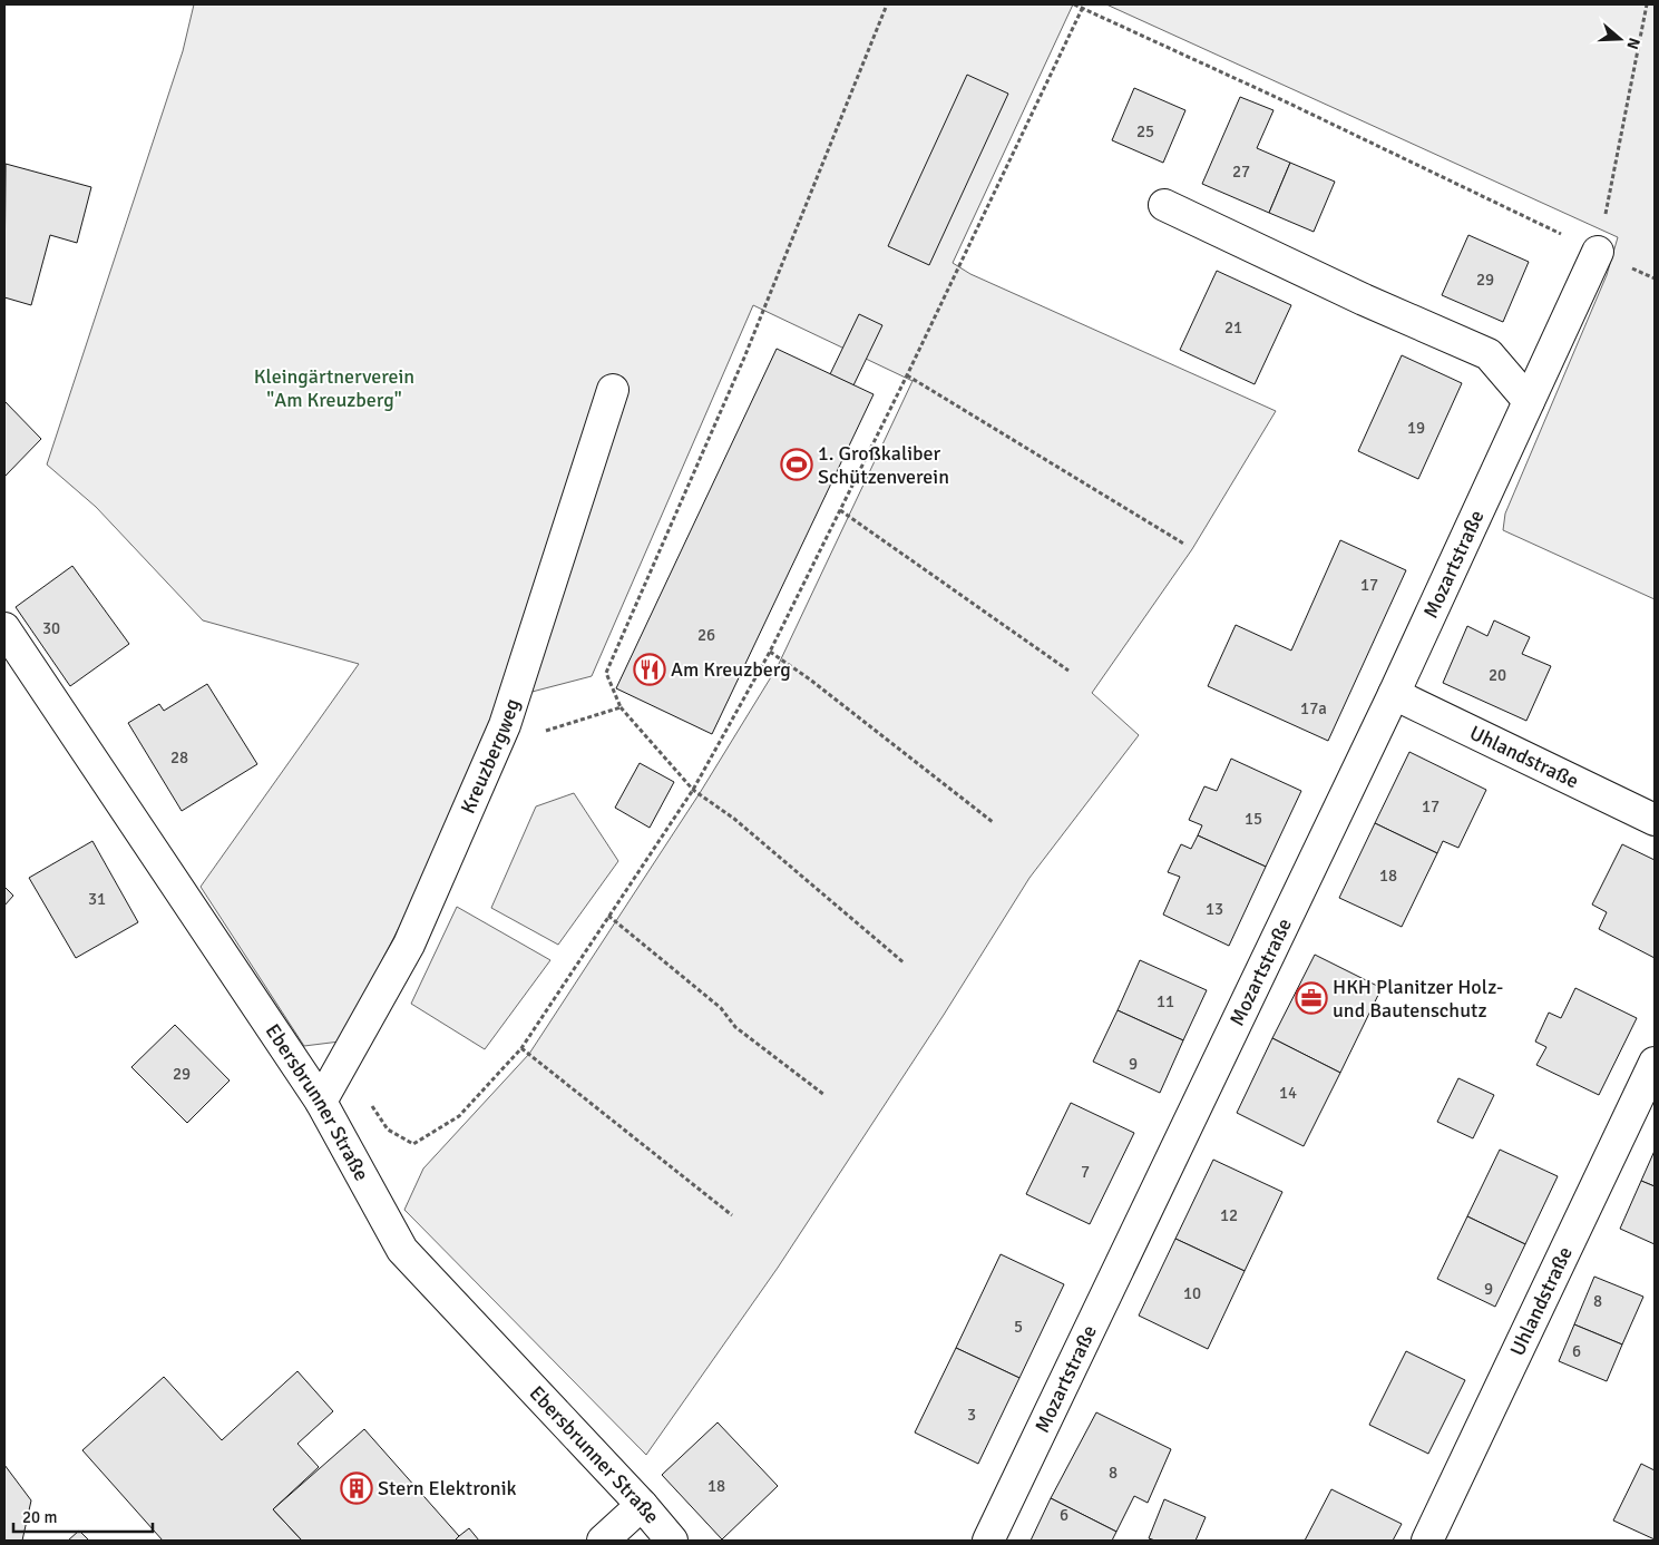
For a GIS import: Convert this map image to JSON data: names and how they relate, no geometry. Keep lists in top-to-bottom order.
{
  "streets": {
    "street": [
      "Mozartstraße",
      "Kreuzbergweg",
      "Uhlandstraße",
      "Ebersbrunner Straße"
    ]
  },
  "crossings": [
    ["Mozartstraße", "Uhlandstraße"],
    ["Kreuzbergweg", "Ebersbrunner Straße"]
  ],
  "parks": ["Kleingärtnerverein \"Am Kreuzberg\""],
  "places": {
    "sports": ["1. Großkaliber Schützenverein"],
    "restaurant": ["Am Kreuzberg"],
    "office": ["HKH Planitzer Holz- und Bautenschutz"],
    "building": ["Stern Elektronik"]
  },
  "house_numbers": [
    "25",
    "27",
    "29",
    "21",
    "19",
    "17",
    "30",
    "26",
    "20",
    "17a",
    "28",
    "17",
    "15",
    "18",
    "31",
    "13",
    "11",
    "9",
    "29",
    "14",
    "7",
    "12",
    "9",
    "10",
    "8",
    "5",
    "6",
    "3",
    "8",
    "18",
    "6"
  ],
  "scale_bar": "20 m",
  "north": "right"
}
